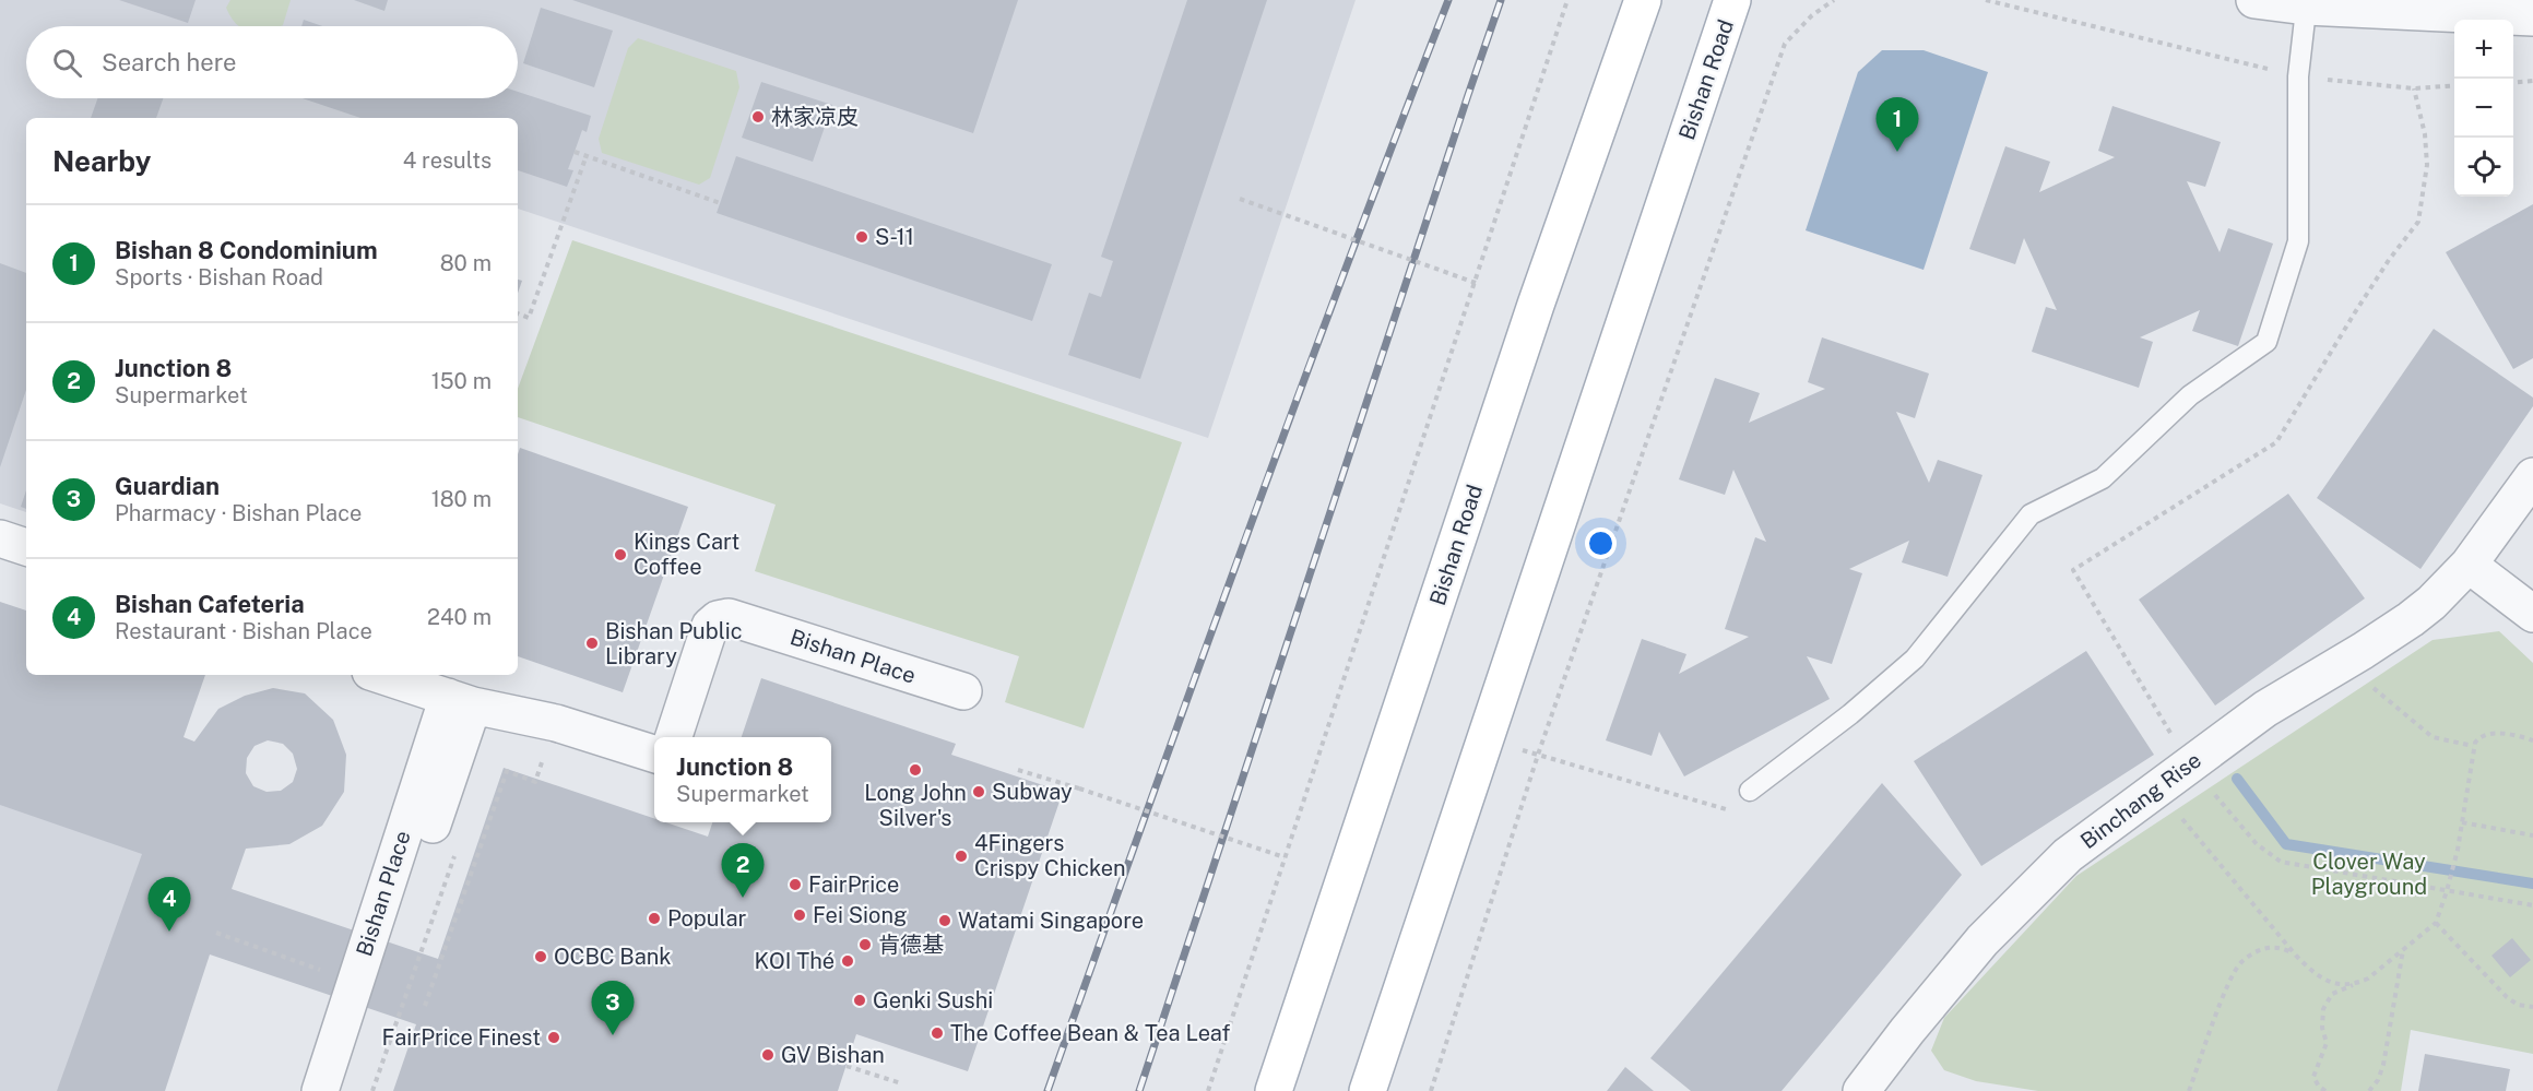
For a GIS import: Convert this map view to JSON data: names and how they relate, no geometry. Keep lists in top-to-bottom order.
{
  "streets": {
    "main road": ["Bishan Road"],
    "street": ["Bishan Place", "Binchang Rise"]
  },
  "parks": ["Clover Way Playground"],
  "places": [
    "林家凉皮",
    "S-11",
    "Kings Cart Coffee",
    "Bishan Public Library",
    "Long John Silver's",
    "Subway",
    "4Fingers Crispy Chicken",
    "FairPrice",
    "Fei Siong",
    "Popular",
    "Watami Singapore",
    "肯德基",
    "OCBC Bank",
    "KOI Thé",
    "Genki Sushi",
    "The Coffee Bean & Tea Leaf",
    "FairPrice Finest",
    "GV Bishan"
  ],
  "page": {
    "map_buttons": ["+", "−"],
    "search": "Search here",
    "pins": [
      "1",
      "2",
      "4",
      "3"
    ],
    "heading": ["Nearby", "4 results"],
    "list": [
      {
        "mark": "1",
        "name": "Bishan 8 Condominium",
        "note": "Sports · Bishan Road",
        "value": "80 m"
      },
      {
        "mark": "2",
        "name": "Junction 8",
        "note": "Supermarket",
        "value": "150 m"
      },
      {
        "mark": "3",
        "name": "Guardian",
        "note": "Pharmacy · Bishan Place",
        "value": "180 m"
      },
      {
        "mark": "4",
        "name": "Bishan Cafeteria",
        "note": "Restaurant · Bishan Place",
        "value": "240 m"
      }
    ],
    "popup": ["Junction 8", "Supermarket"]
  }
}
